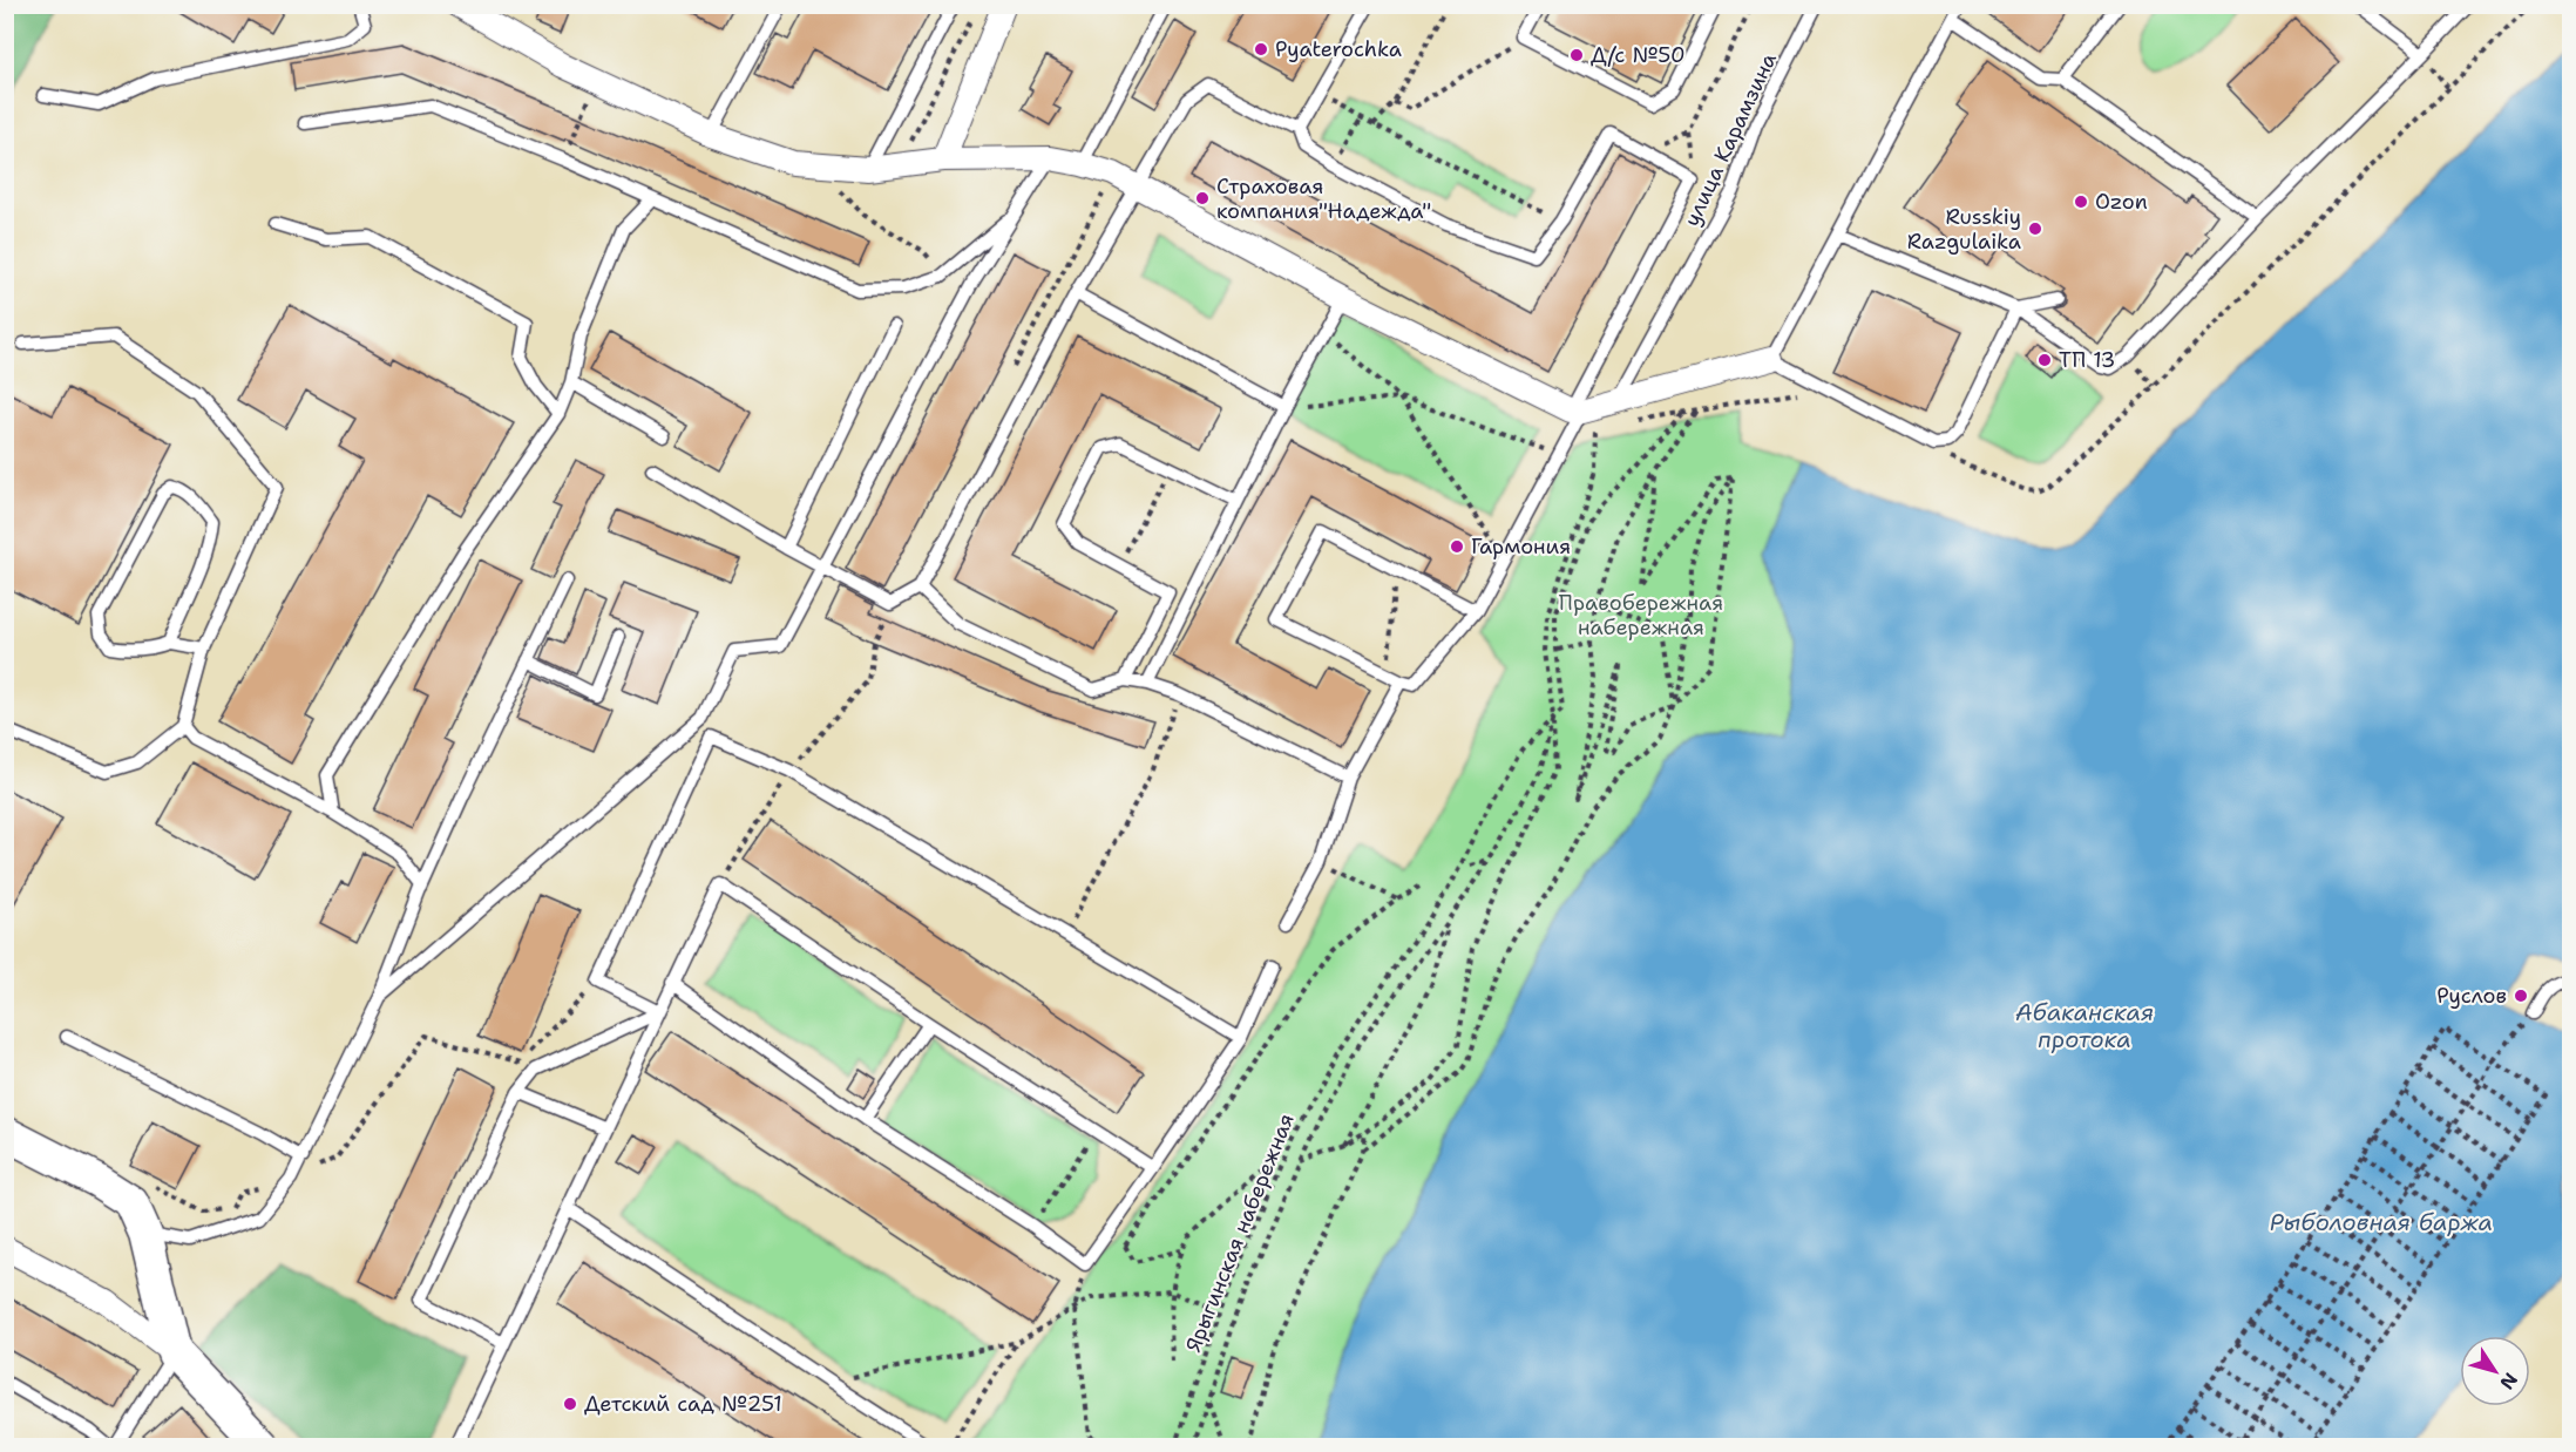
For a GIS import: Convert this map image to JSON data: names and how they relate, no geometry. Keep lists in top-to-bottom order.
{
  "streets": {
    "lane": ["улица Карамзина"],
    "path": ["Ярыгинская набережная"]
  },
  "water": ["Абаканская протока", "Рыболовная баржа"],
  "parks": ["Правобережная набережная"],
  "places": [
    "Pyaterochka",
    "Д/с №50",
    "Страховая компания\"Надежда\"",
    "Ozon",
    "Russkiy Razgulaika",
    "ТП 13",
    "Гармония",
    "Руслов",
    "Детский сад №251"
  ],
  "north": "bottom right"
}
